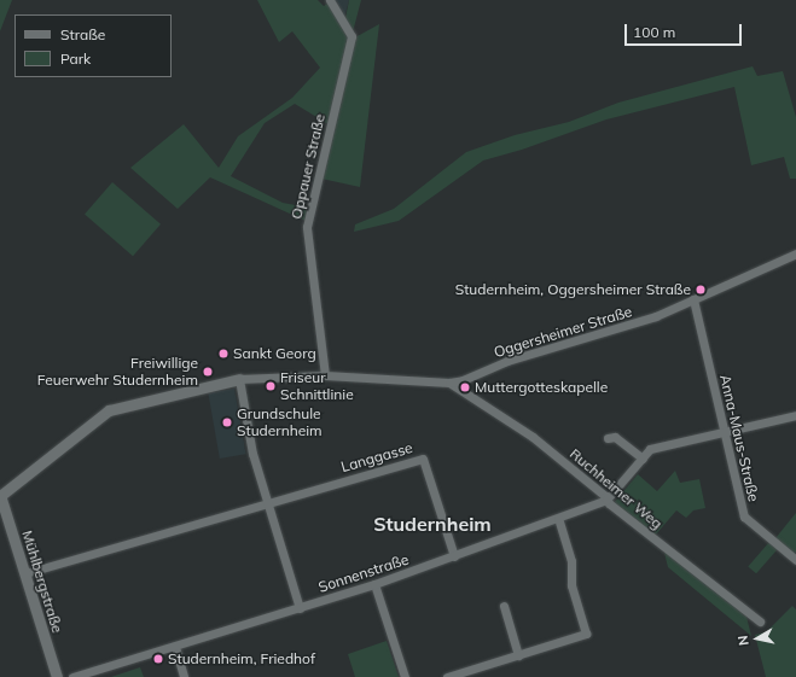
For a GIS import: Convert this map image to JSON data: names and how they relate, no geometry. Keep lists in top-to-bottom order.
{
  "streets": {
    "street": [
      "Oppauer Straße",
      "Oggersheimer Straße",
      "Anna-Maus-Straße",
      "Langgasse",
      "Ruchheimer Weg",
      "Sonnenstraße",
      "Mühlbergstraße"
    ]
  },
  "crossings": [
    ["Oppauer Straße", "Oggersheimer Straße"],
    ["Oggersheimer Straße", "Anna-Maus-Straße"],
    ["Oggersheimer Straße", "Ruchheimer Weg"],
    ["Anna-Maus-Straße", "Sonnenstraße"],
    ["Langgasse", "Sonnenstraße"],
    ["Ruchheimer Weg", "Sonnenstraße"]
  ],
  "districts": ["Studernheim"],
  "places": [
    "Studernheim, Oggersheimer Straße",
    "Sankt Georg",
    "Freiwillige Feuerwehr Studernheim",
    "Friseur Schnittlinie",
    "Muttergotteskapelle",
    "Grundschule Studernheim",
    "Studernheim, Friedhof"
  ],
  "legend": ["Straße", "Park"],
  "scale_bar": "100 m",
  "north": "left"
}
